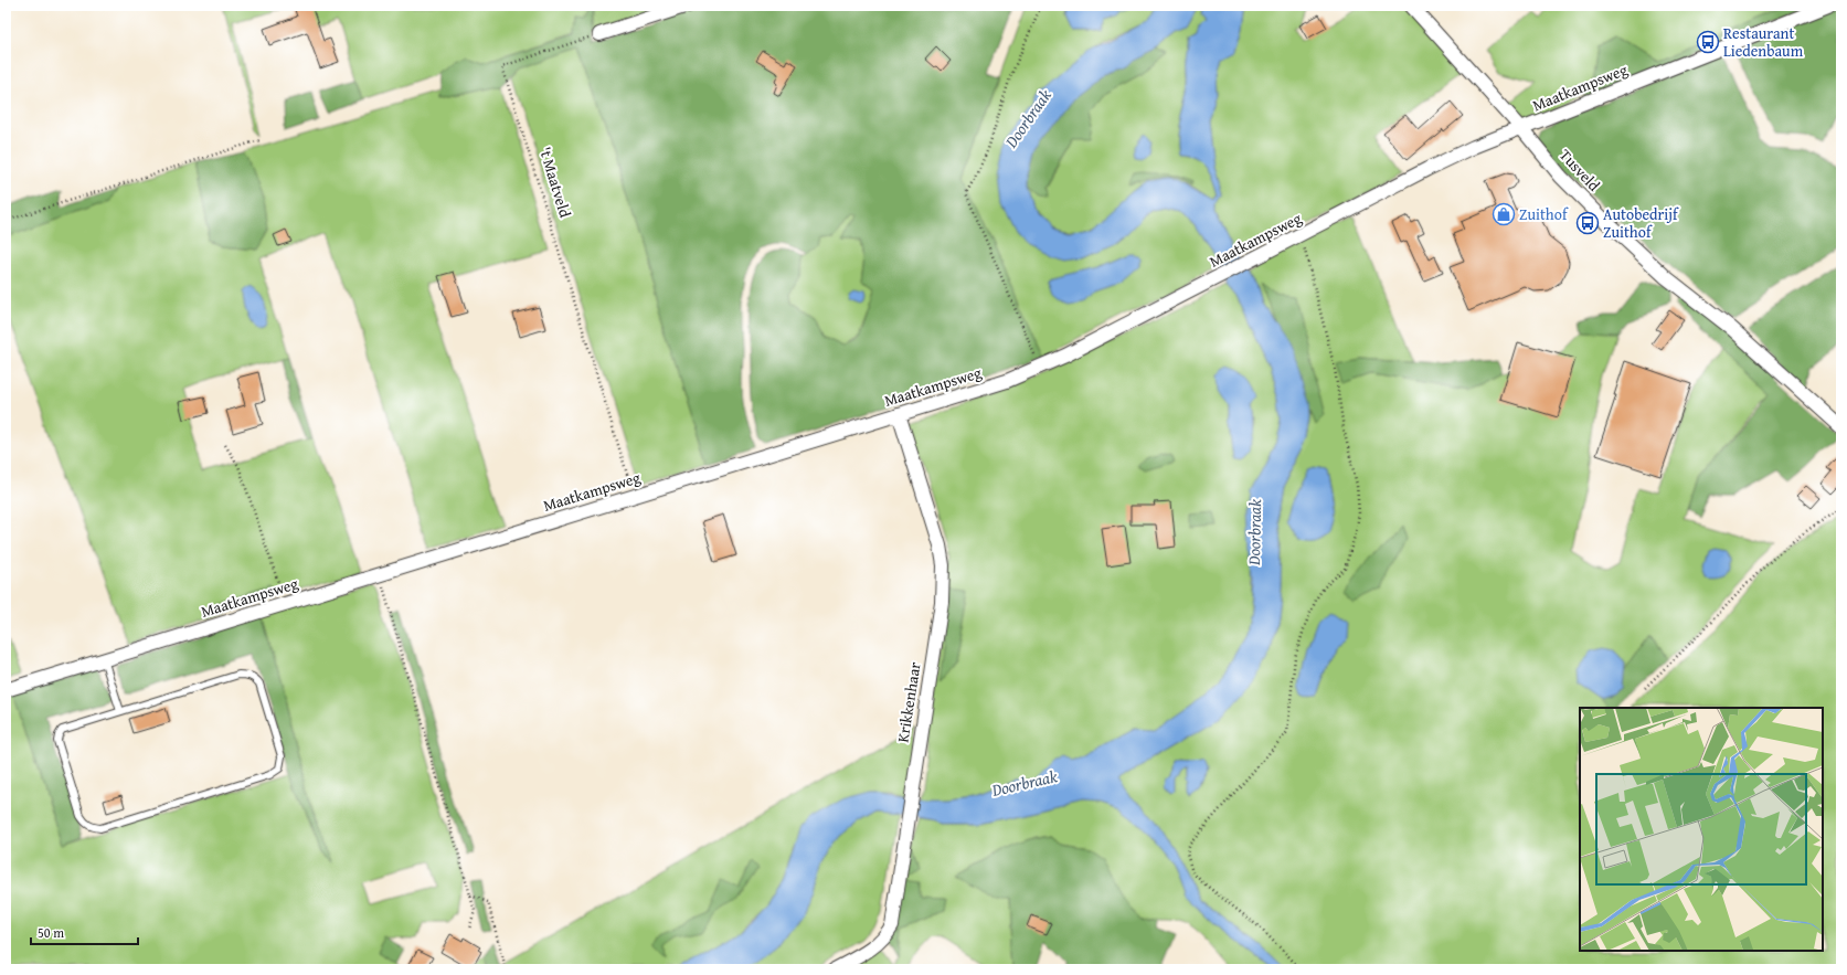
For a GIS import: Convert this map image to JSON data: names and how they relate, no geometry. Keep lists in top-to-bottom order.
{
  "streets": {
    "street": ["Maatkampsweg", "Tusveld", "Krikkenhaar"],
    "path": ["'t Maatveld"]
  },
  "crossings": [
    ["Maatkampsweg", "Tusveld"],
    ["Maatkampsweg", "'t Maatveld"],
    ["Maatkampsweg", "Krikkenhaar"]
  ],
  "water": ["Doorbraak"],
  "places": {
    "bus stop": ["Restaurant Liedenbaum", "Autobedrijf Zuithof"],
    "shop": ["Zuithof"]
  },
  "scale_bar": "50 m"
}
